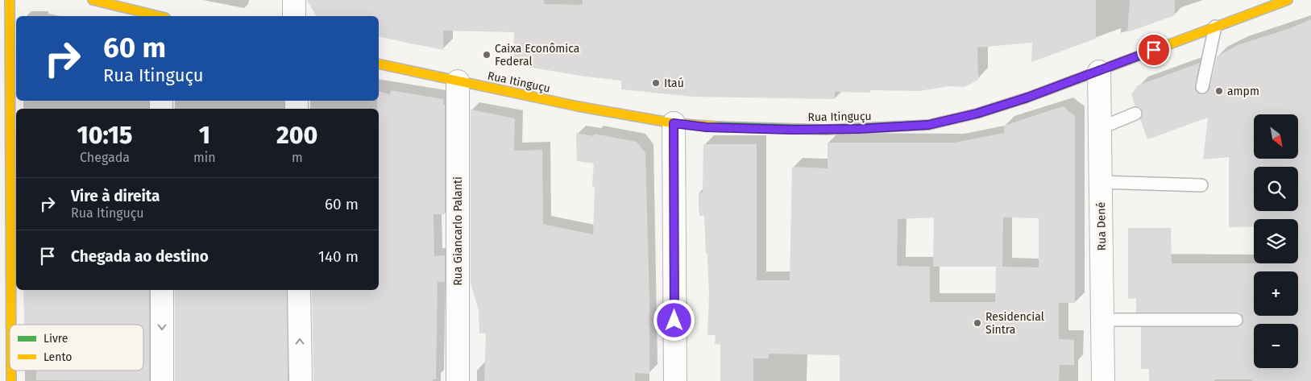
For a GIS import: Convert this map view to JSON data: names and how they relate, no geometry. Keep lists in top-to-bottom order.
{
  "streets": {
    "main road": ["Rua Itinguçu"],
    "street": ["Rua Dené", "Rua Giancarlo Palanti"]
  },
  "crossings": [
    ["Rua Itinguçu", "Rua Dené"],
    ["Rua Itinguçu", "Rua Giancarlo Palanti"]
  ],
  "places": [
    "Caixa Econômica Federal",
    "Itaú",
    "ampm",
    "Residencial Sintra"
  ],
  "legend": ["Livre", "Lento"],
  "north": "bottom right",
  "page": {
    "turn": ["60 m", "Rua Itinguçu"],
    "eta": [
      "10:15",
      "Chegada",
      "1",
      "min",
      "200",
      "m"
    ],
    "map_buttons": ["+", "−"],
    "list": [
      {
        "name": "Vire à direita",
        "note": "Rua Itinguçu",
        "value": "60 m"
      },
      {
        "name": "Chegada ao destino",
        "value": "140 m"
      }
    ]
  }
}
